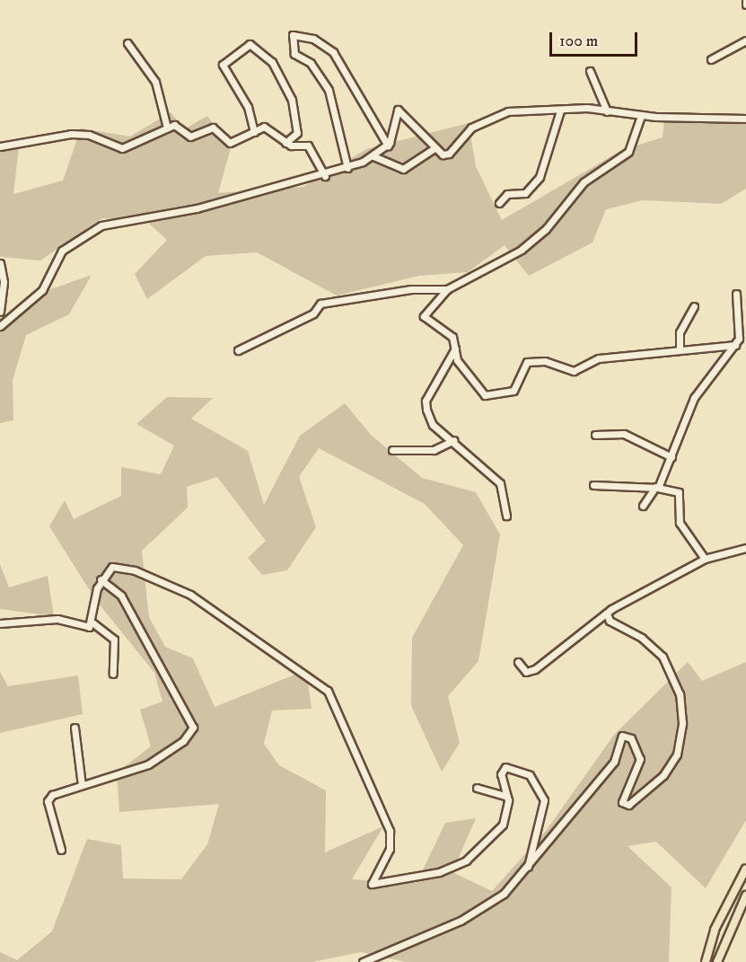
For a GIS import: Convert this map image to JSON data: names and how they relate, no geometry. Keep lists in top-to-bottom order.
{
  "scale_bar": "100 m"
}
